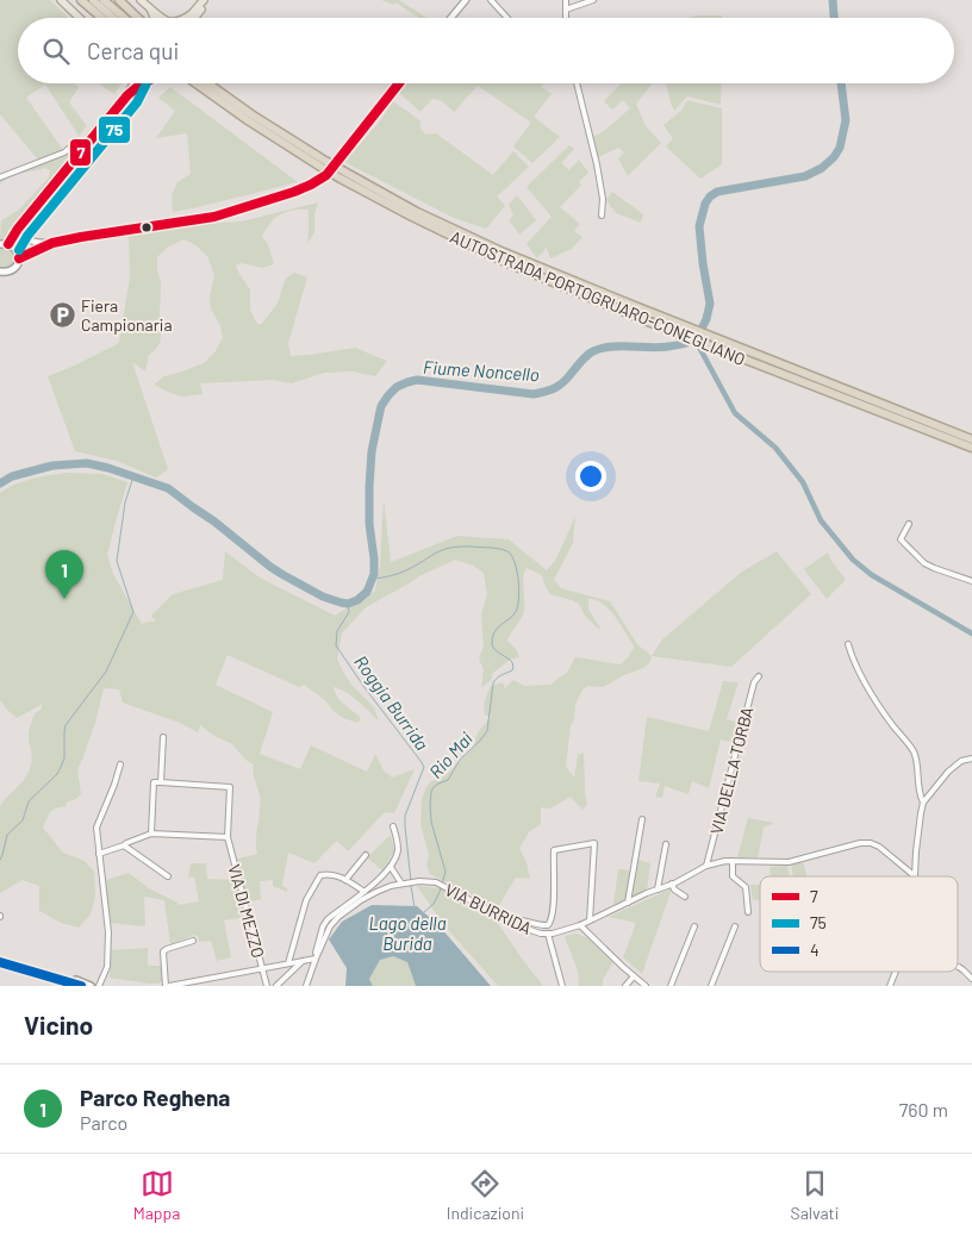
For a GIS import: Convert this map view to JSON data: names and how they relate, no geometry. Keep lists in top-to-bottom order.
{
  "streets": {
    "highway": ["AUTOSTRADA PORTOGRUARO-CONEGLIANO"],
    "street": ["VIA DELLA TORBA", "VIA BURRIDA", "VIA DI MEZZO"]
  },
  "crossings": [
    ["VIA DELLA TORBA", "VIA BURRIDA"]
  ],
  "water": [
    "Fiume Noncello",
    "Roggia Burrida",
    "Rio Mai",
    "Lago della Burida"
  ],
  "places": {
    "parking": ["Fiera Campionaria"]
  },
  "lines": ["transit line 7", "transit line 75", "transit line 4"],
  "legend": ["7", "75", "4"],
  "page": {
    "search": "Cerca qui",
    "pins": "1",
    "heading": "Vicino",
    "list": [
      {
        "mark": "1",
        "name": "Parco Reghena",
        "note": "Parco",
        "value": "760 m"
      }
    ],
    "nav": ["Mappa", "Indicazioni", "Salvati"]
  }
}
